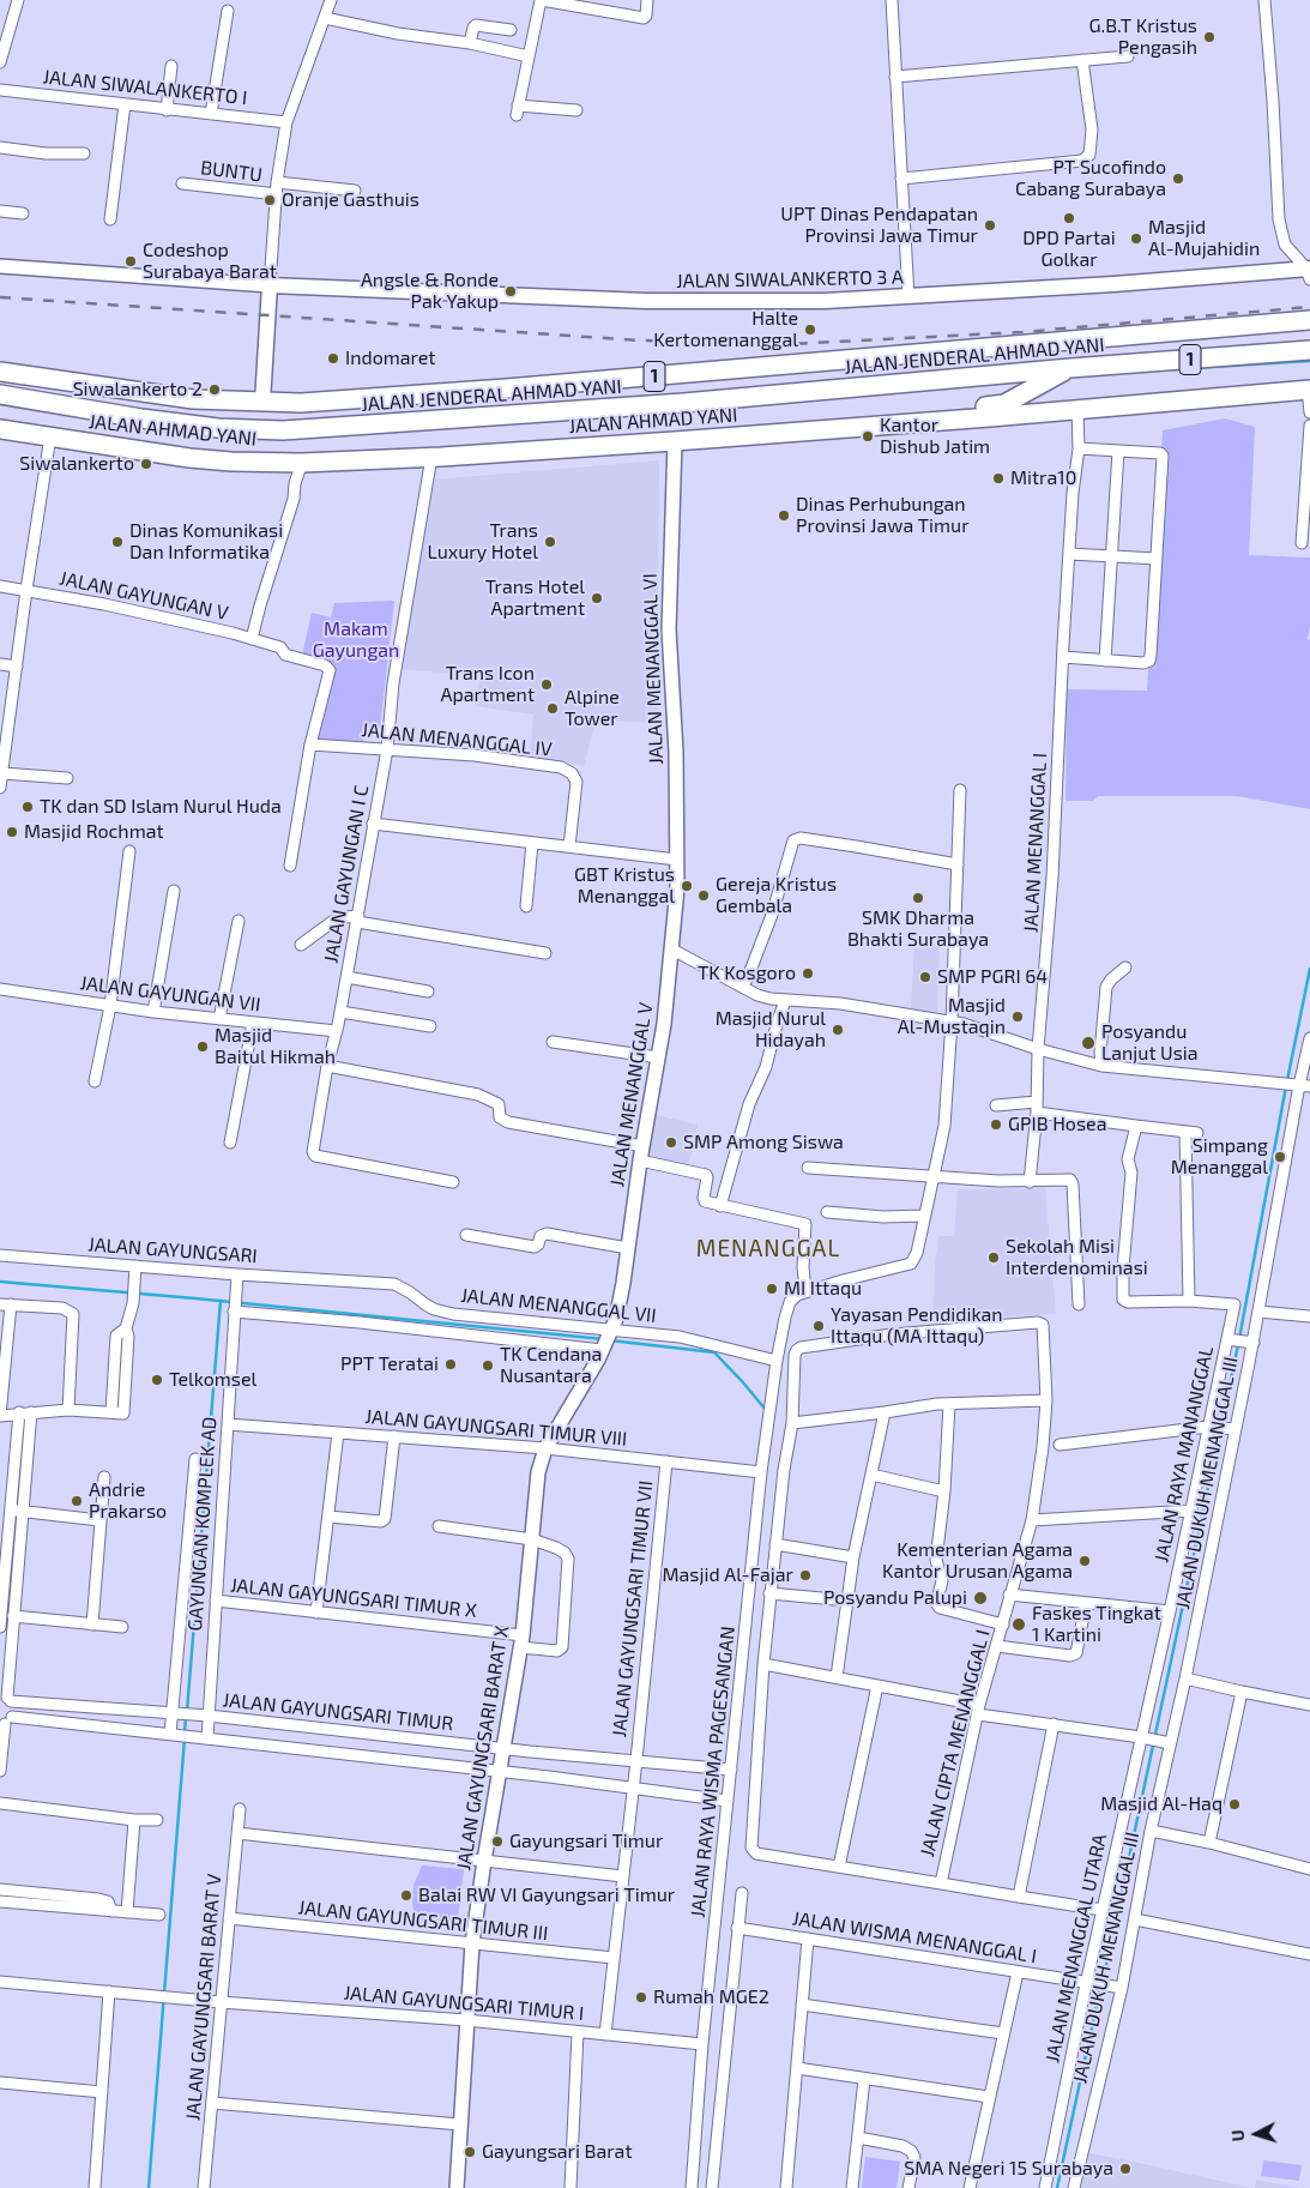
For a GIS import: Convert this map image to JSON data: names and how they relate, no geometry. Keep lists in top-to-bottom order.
{
  "streets": {
    "highway": ["JALAN JENDERAL AHMAD YANI", "1", "JALAN AHMAD YANI"],
    "main road": ["JALAN SIWALANKERTO 3 A"],
    "street": [
      "JALAN SIWALANKERTO I",
      "BUNTU",
      "JALAN GAYUNGAN V",
      "JALAN MENANGGAL VI",
      "JALAN MENANGGAL IV",
      "JALAN MENANGGAL I",
      "JALAN GAYUNGAN I C",
      "JALAN GAYUNGAN VII",
      "JALAN MENANGGAL V",
      "JALAN GAYUNGSARI",
      "JALAN MENANGGAL VII",
      "JALAN GAYUNGSARI TIMUR VIII",
      "JALAN RAYA MANANGGAL",
      "JALAN DUKUH MENANGGAL III",
      "GAYUNGAN KOMPLEK AD",
      "JALAN GAYUNGSARI TIMUR X",
      "JALAN GAYUNGSARI TIMUR VII",
      "JALAN GAYUNGSARI TIMUR",
      "JALAN CIPTA MENANGGAL I",
      "JALAN GAYUNGSARI BARAT X",
      "JALAN RAYA WISMA PAGESANGAN",
      "JALAN GAYUNGSARI TIMUR III",
      "JALAN WISMA MENANGGAL I",
      "JALAN MENANGGAL UTARA",
      "JALAN GAYUNGSARI BARAT V",
      "JALAN GAYUNGSARI TIMUR I"
    ]
  },
  "crossings": [
    ["JALAN AHMAD YANI", "JALAN MENANGGAL VI"],
    ["JALAN AHMAD YANI", "JALAN MENANGGAL I"],
    ["JALAN AHMAD YANI", "JALAN GAYUNGAN I C"],
    ["JALAN GAYUNGAN V", "JALAN MENANGGAL IV"],
    ["JALAN MENANGGAL VI", "JALAN MENANGGAL V"],
    ["JALAN MENANGGAL IV", "JALAN GAYUNGAN I C"],
    ["JALAN GAYUNGAN I C", "JALAN GAYUNGAN VII"],
    ["JALAN MENANGGAL V", "JALAN MENANGGAL VII"],
    ["JALAN MENANGGAL V", "JALAN GAYUNGSARI BARAT X"],
    ["JALAN GAYUNGSARI", "JALAN MENANGGAL VII"],
    ["JALAN GAYUNGSARI", "GAYUNGAN KOMPLEK AD"],
    ["JALAN MENANGGAL VII", "JALAN GAYUNGSARI BARAT X"],
    ["JALAN MENANGGAL VII", "JALAN RAYA WISMA PAGESANGAN"],
    ["JALAN GAYUNGSARI TIMUR VIII", "GAYUNGAN KOMPLEK AD"],
    ["JALAN GAYUNGSARI TIMUR VIII", "JALAN GAYUNGSARI TIMUR VII"],
    ["JALAN GAYUNGSARI TIMUR VIII", "JALAN GAYUNGSARI BARAT X"],
    ["JALAN GAYUNGSARI TIMUR VIII", "JALAN RAYA WISMA PAGESANGAN"],
    ["JALAN RAYA MANANGGAL", "JALAN MENANGGAL UTARA"],
    ["JALAN DUKUH MENANGGAL III", "JALAN WISMA MENANGGAL I"],
    ["GAYUNGAN KOMPLEK AD", "JALAN GAYUNGSARI TIMUR X"],
    ["GAYUNGAN KOMPLEK AD", "JALAN GAYUNGSARI TIMUR"],
    ["JALAN GAYUNGSARI TIMUR X", "JALAN GAYUNGSARI BARAT X"],
    ["JALAN GAYUNGSARI TIMUR VII", "JALAN GAYUNGSARI TIMUR"],
    ["JALAN GAYUNGSARI TIMUR VII", "JALAN GAYUNGSARI TIMUR III"],
    ["JALAN GAYUNGSARI TIMUR VII", "JALAN GAYUNGSARI TIMUR I"],
    ["JALAN GAYUNGSARI TIMUR", "JALAN GAYUNGSARI BARAT X"],
    ["JALAN GAYUNGSARI TIMUR", "JALAN RAYA WISMA PAGESANGAN"],
    ["JALAN GAYUNGSARI BARAT X", "JALAN GAYUNGSARI TIMUR III"],
    ["JALAN GAYUNGSARI BARAT X", "JALAN GAYUNGSARI TIMUR I"],
    ["JALAN RAYA WISMA PAGESANGAN", "JALAN WISMA MENANGGAL I"],
    ["JALAN RAYA WISMA PAGESANGAN", "JALAN GAYUNGSARI TIMUR I"],
    ["JALAN GAYUNGSARI TIMUR III", "JALAN GAYUNGSARI BARAT V"],
    ["JALAN WISMA MENANGGAL I", "JALAN MENANGGAL UTARA"],
    ["JALAN GAYUNGSARI BARAT V", "JALAN GAYUNGSARI TIMUR I"]
  ],
  "districts": ["MENANGGAL"],
  "parks": ["Makam Gayungan"],
  "places": [
    "G.B.T Kristus Pengasih",
    "PT Sucofindo Cabang Surabaya",
    "Oranje Gasthuis",
    "DPD Partai Golkar",
    "UPT Dinas Pendapatan Provinsi Jawa Timur",
    "Masjid Al-Mujahidin",
    "Codeshop Surabaya Barat",
    "Angsle & Ronde Pak Yakup",
    "Halte Kertomenanggal",
    "Indomaret",
    "Siwalankerto 2",
    "Kantor Dishub Jatim",
    "Siwalankerto",
    "Mitra10",
    "Dinas Perhubungan Provinsi Jawa Timur",
    "Dinas Komunikasi Dan Informatika",
    "Trans Luxury Hotel",
    "Trans Hotel Apartment",
    "Trans Icon Apartment",
    "Alpine Tower",
    "TK dan SD Islam Nurul Huda",
    "Masjid Rochmat",
    "GBT Kristus Menanggal",
    "Gereja Kristus Gembala",
    "SMK Dharma Bhakti Surabaya",
    "TK Kosgoro",
    "SMP PGRI 64",
    "Masjid Al-Mustaqin",
    "Masjid Nurul Hidayah",
    "Posyandu Lanjut Usia",
    "Masjid Baitul Hikmah",
    "GPIB Hosea",
    "SMP Among Siswa",
    "Simpang Menanggal",
    "Sekolah Misi Interdenominasi",
    "MI Ittaqu",
    "Yayasan Pendidikan Ittaqu (MA Ittaqu)",
    "PPT Teratai",
    "TK Cendana Nusantara",
    "Telkomsel",
    "Andrie Prakarso",
    "Kementerian Agama Kantor Urusan Agama",
    "Masjid Al-Fajar",
    "Posyandu Palupi",
    "Faskes Tingkat 1 Kartini",
    "Masjid Al-Haq",
    "Gayungsari Timur",
    "Balai RW VI Gayungsari Timur",
    "Rumah MGE2",
    "Gayungsari Barat",
    "SMA Negeri 15 Surabaya"
  ],
  "north": "left"
}
